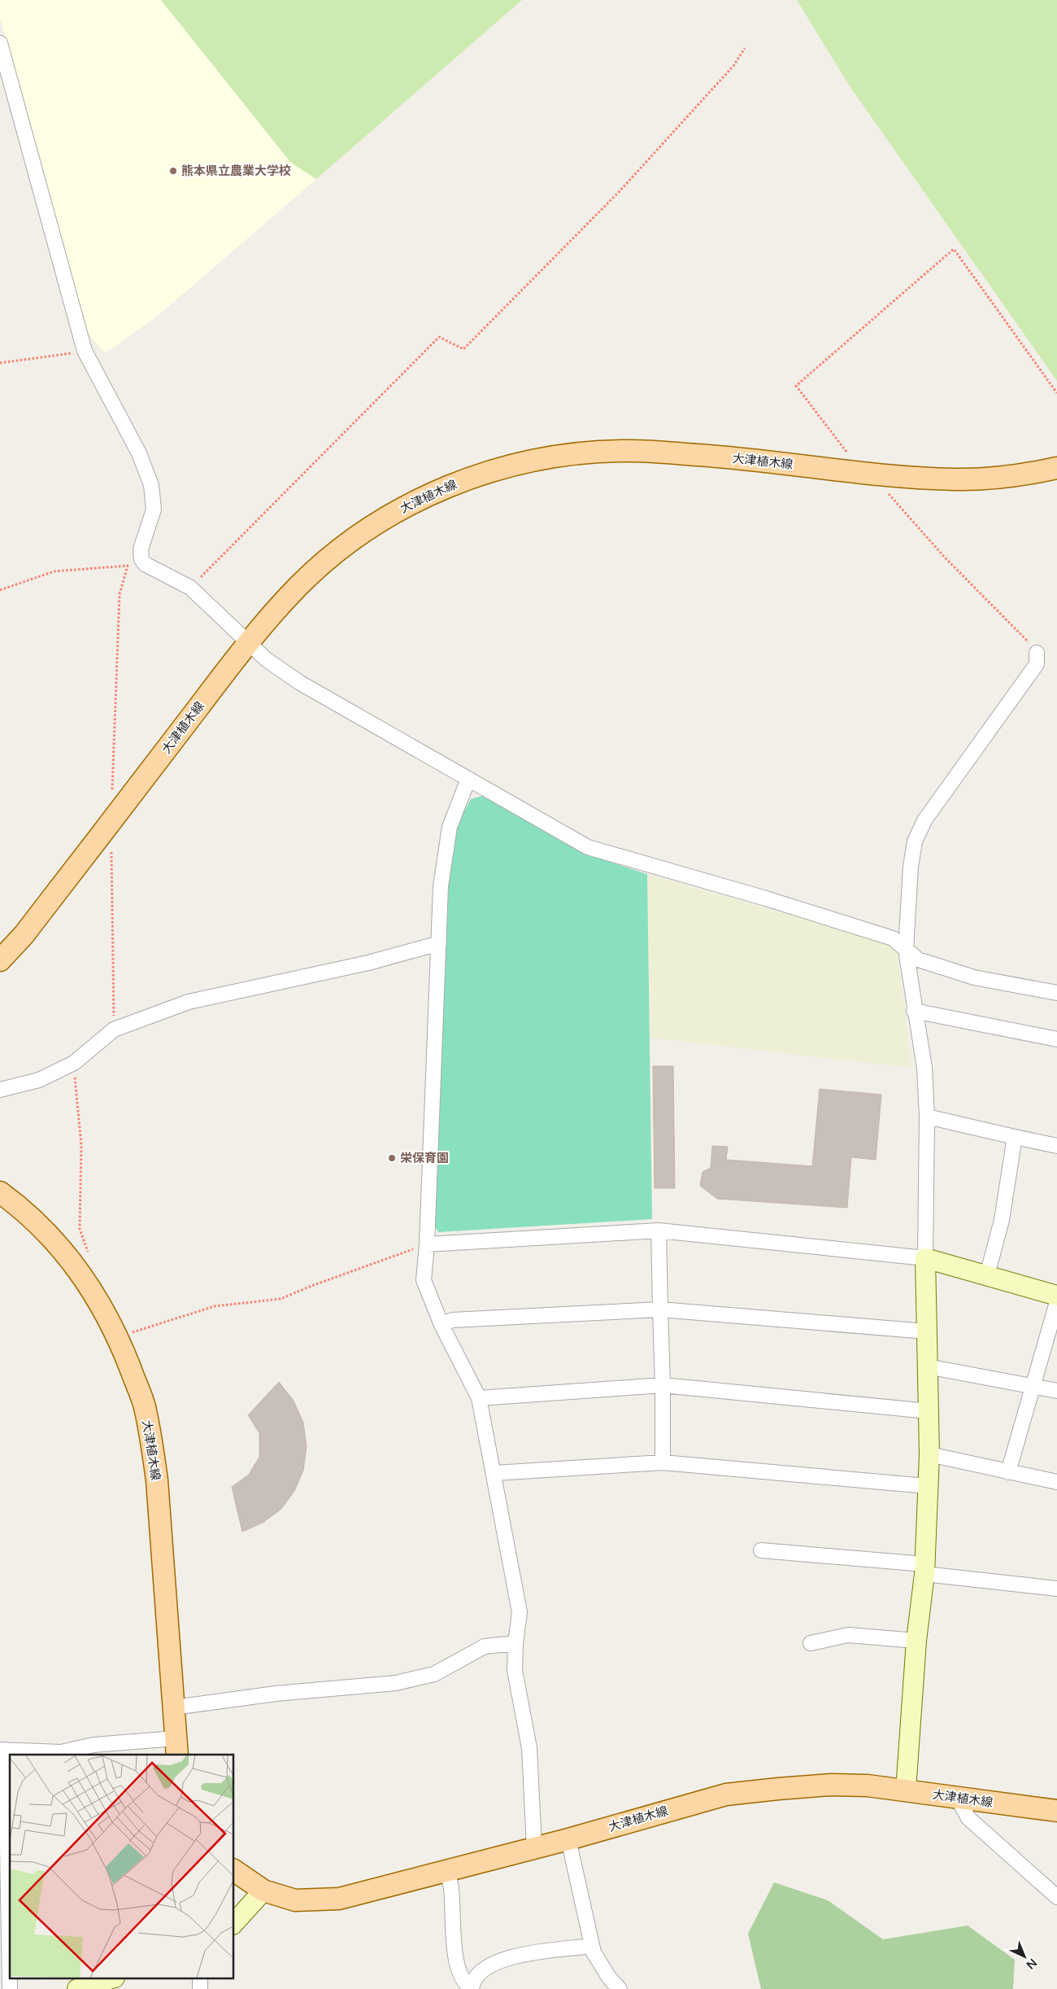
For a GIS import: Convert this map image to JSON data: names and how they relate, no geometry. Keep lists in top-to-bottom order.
{
  "streets": {
    "main road": ["大津植木線"]
  },
  "places": ["熊本県立農業大学校", "栄保育園"],
  "north": "bottom right"
}
